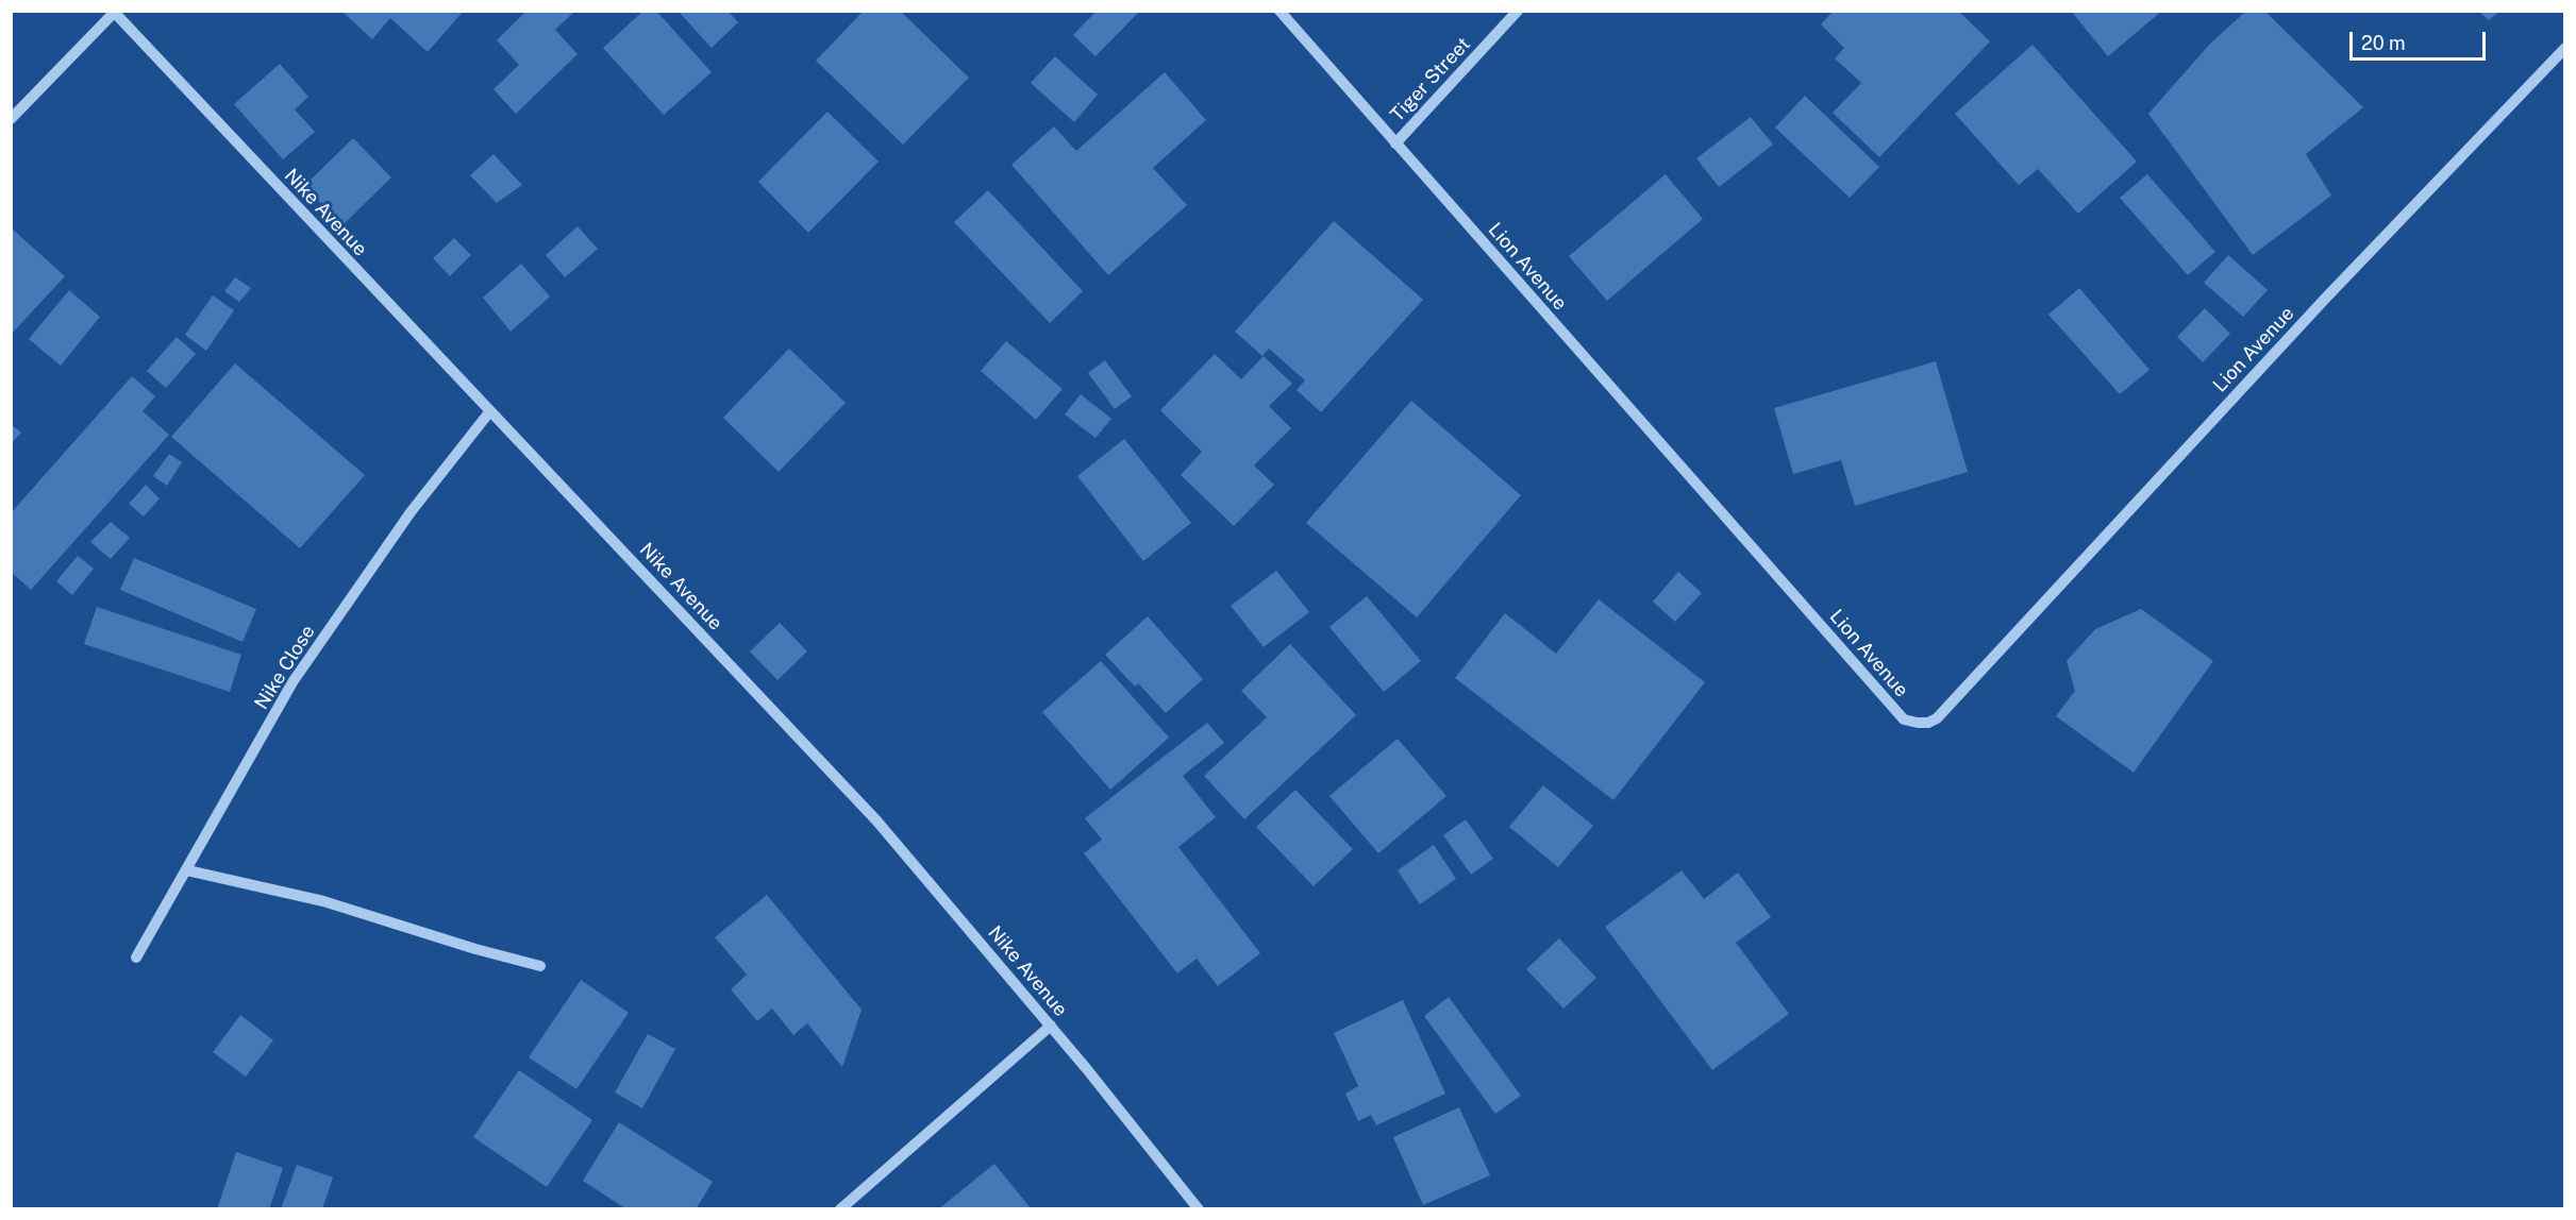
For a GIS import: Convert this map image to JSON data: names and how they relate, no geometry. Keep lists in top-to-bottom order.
{
  "streets": {
    "street": [
      "Tiger Street",
      "Nike Avenue",
      "Lion Avenue",
      "Nike Close"
    ]
  },
  "crossings": [
    ["Tiger Street", "Lion Avenue"],
    ["Nike Avenue", "Nike Close"]
  ],
  "scale_bar": "20 m"
}
